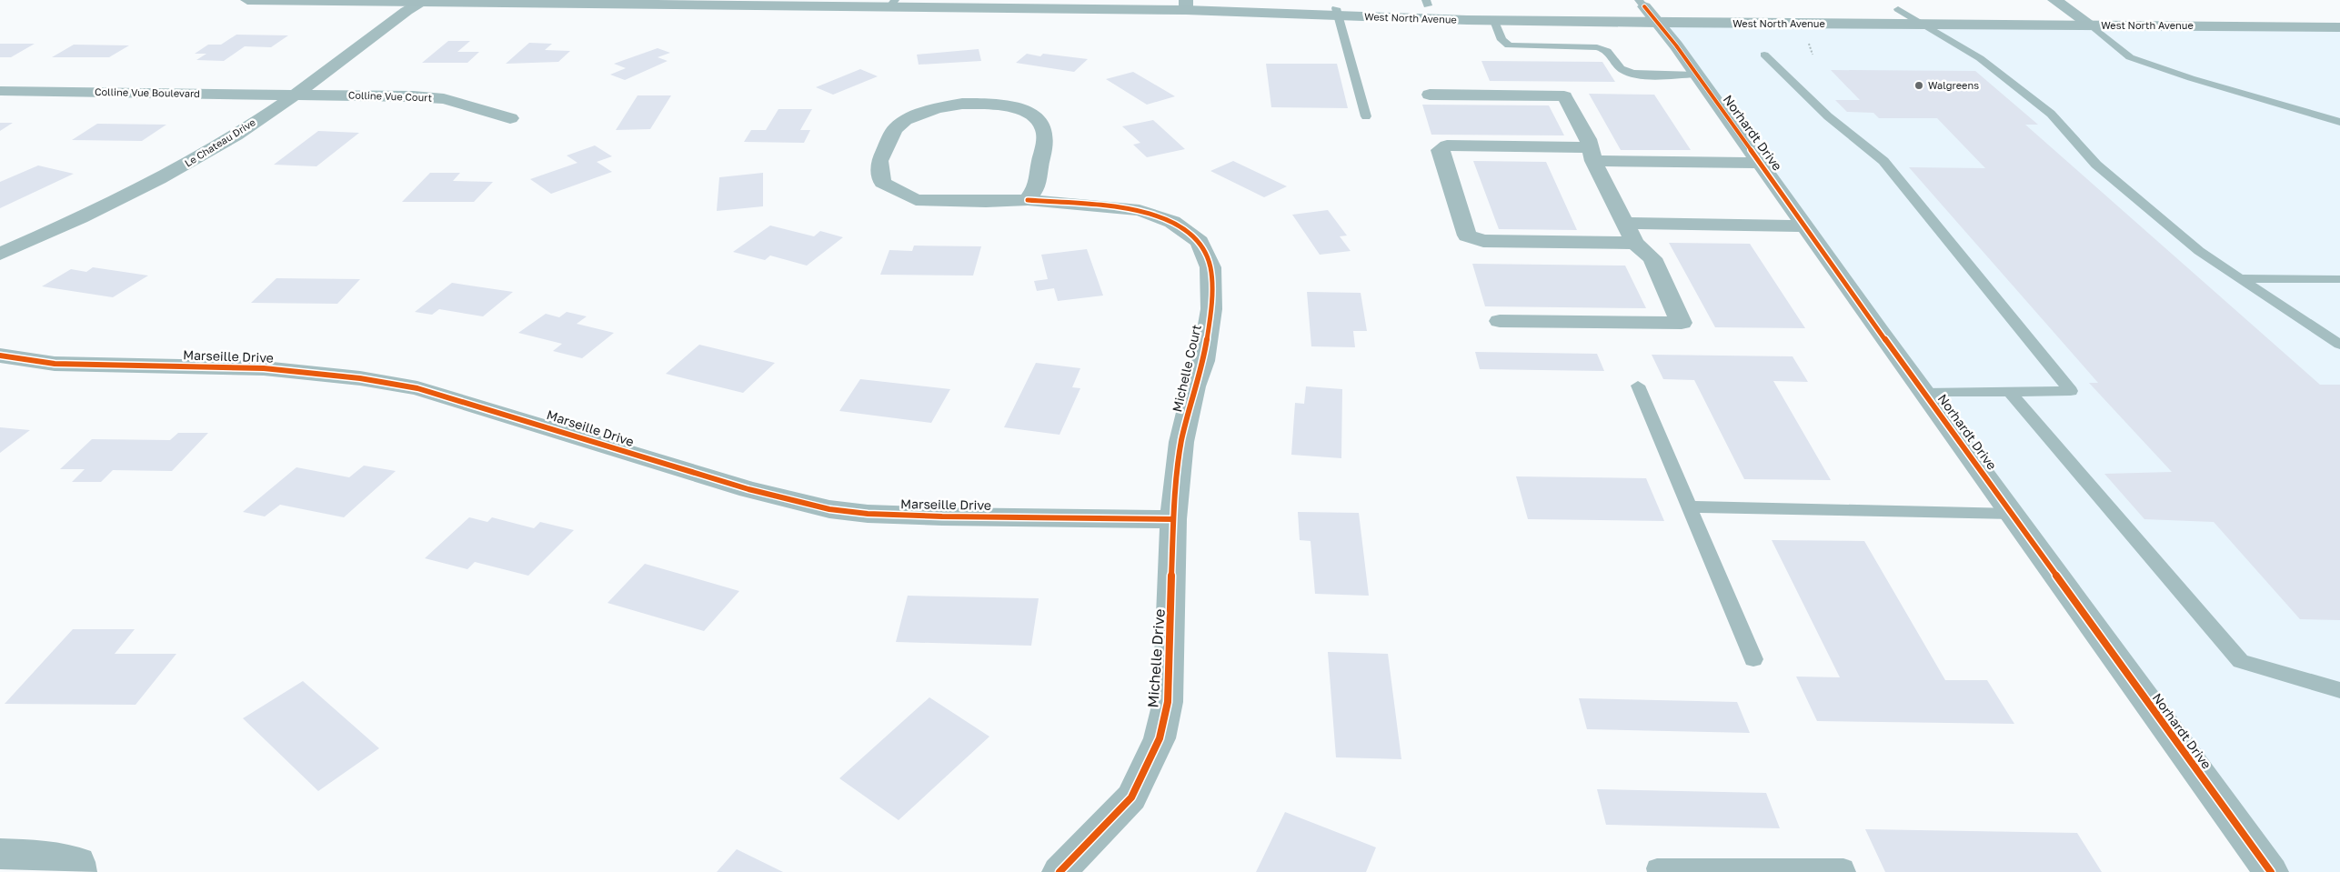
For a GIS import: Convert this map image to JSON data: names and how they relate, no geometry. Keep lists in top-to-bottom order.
{
  "streets": {
    "main road": ["West North Avenue"],
    "street": [
      "Colline Vue Boulevard",
      "Colline Vue Court",
      "Norhardt Drive",
      "Le Chateau Drive",
      "Marseille Drive",
      "Michelle Court",
      "Michelle Drive"
    ]
  },
  "crossings": [
    ["West North Avenue", "Norhardt Drive"],
    ["West North Avenue", "Le Chateau Drive"],
    ["Colline Vue Boulevard", "Colline Vue Court"],
    ["Colline Vue Boulevard", "Le Chateau Drive"],
    ["Colline Vue Court", "Le Chateau Drive"],
    ["Marseille Drive", "Michelle Court"],
    ["Marseille Drive", "Michelle Drive"],
    ["Michelle Court", "Michelle Drive"]
  ],
  "places": ["Walgreens"]
}
